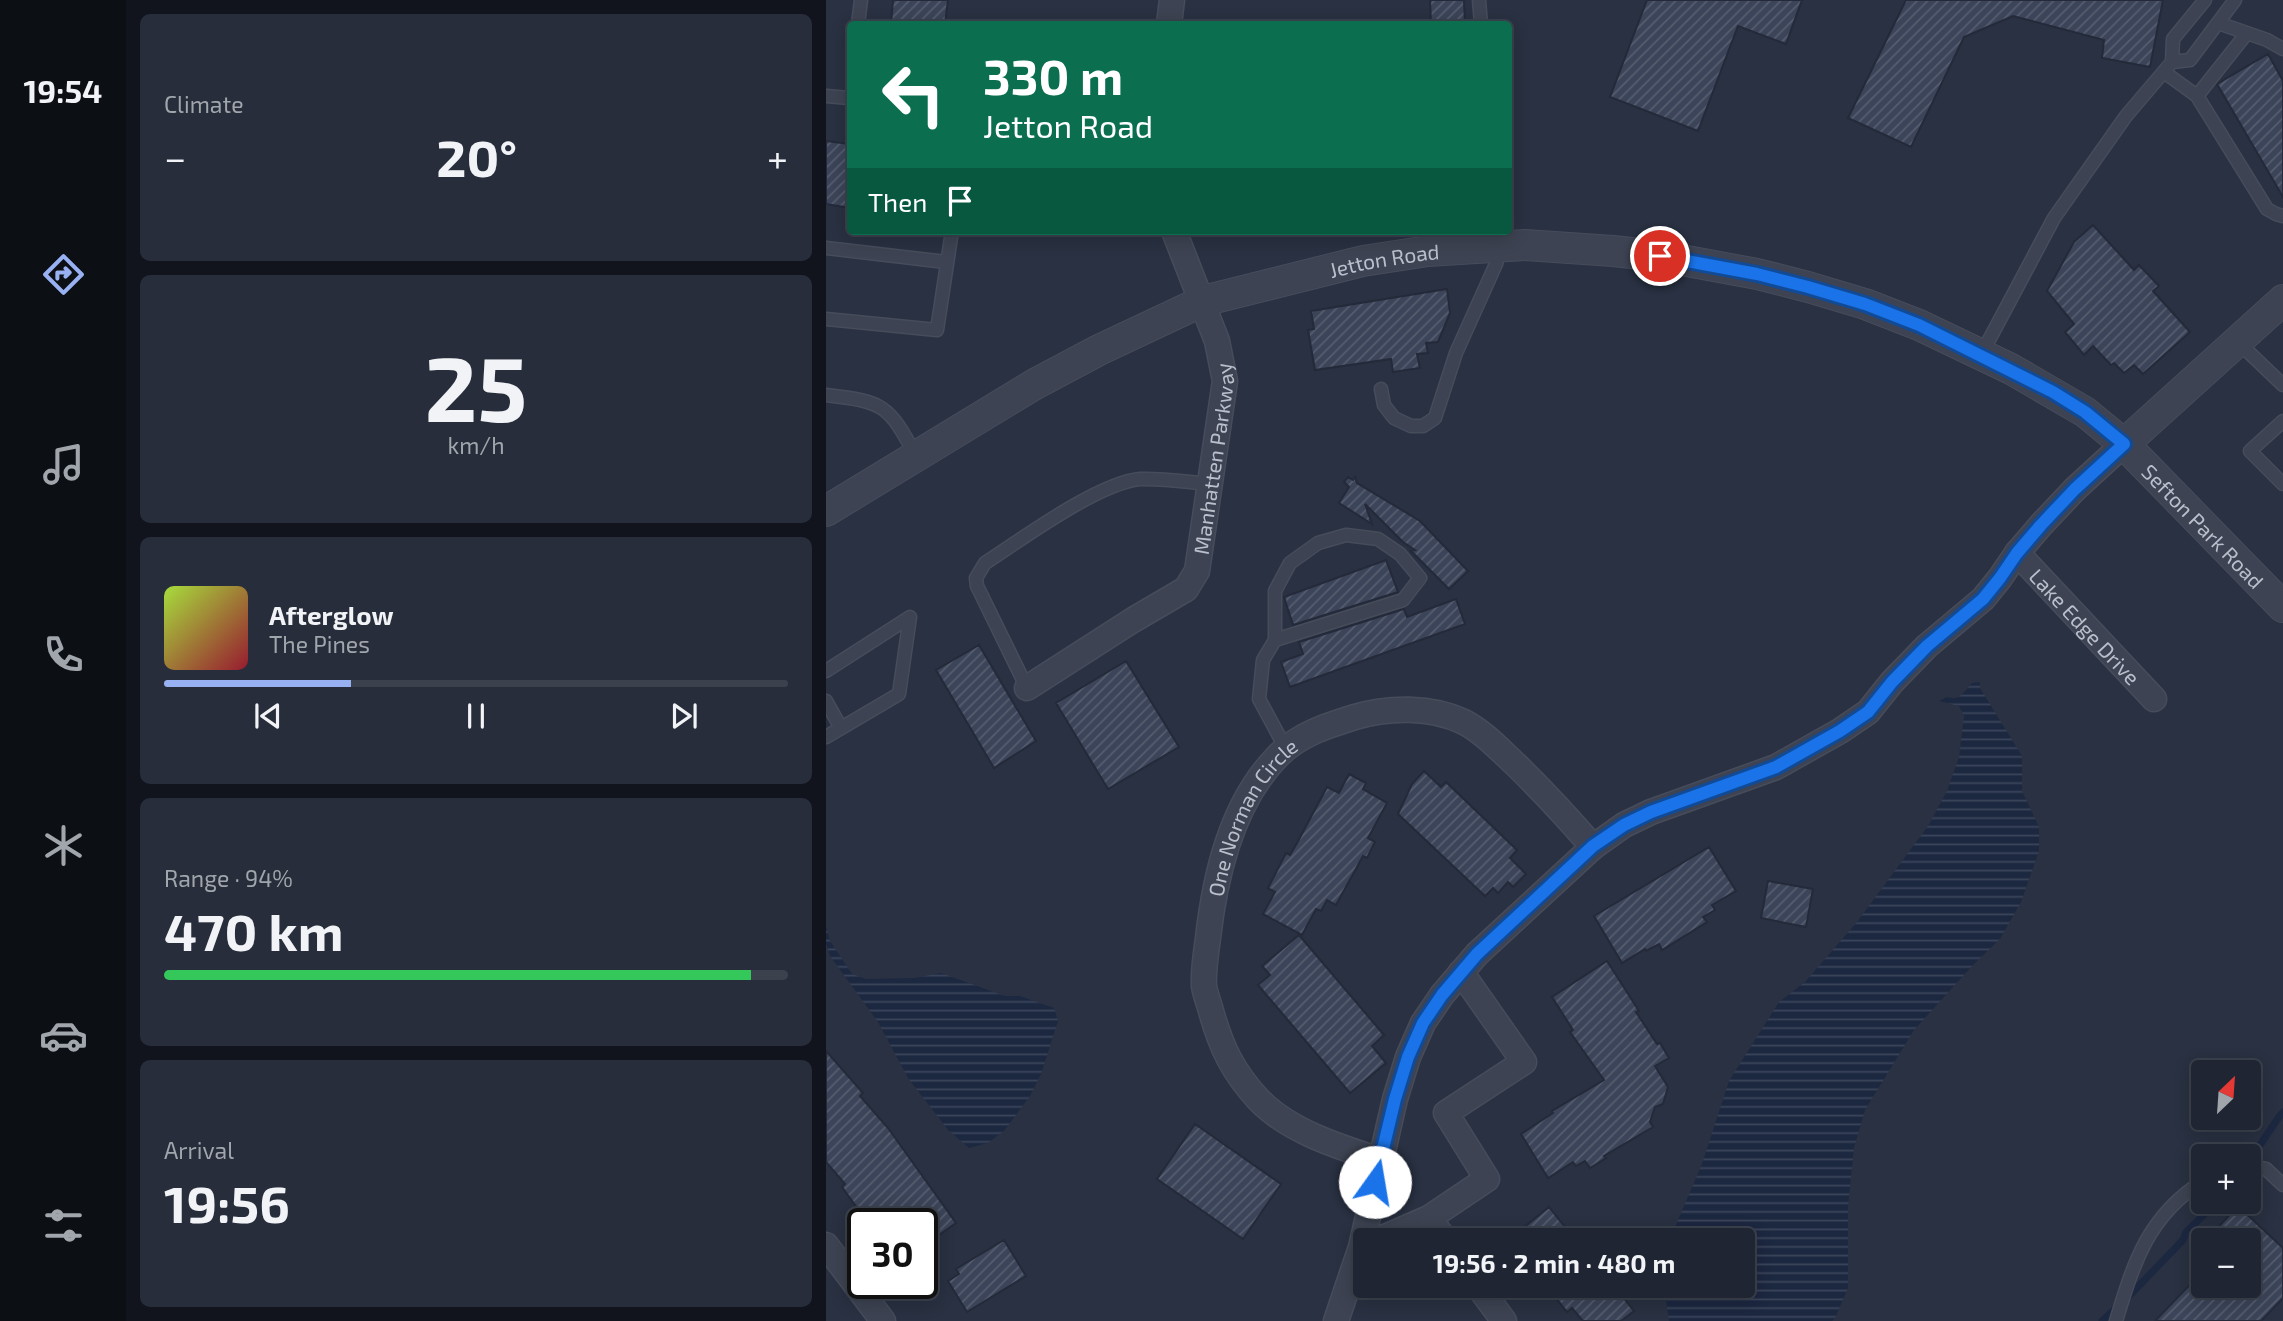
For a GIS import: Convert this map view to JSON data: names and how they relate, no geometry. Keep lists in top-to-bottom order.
{
  "streets": {
    "street": [
      "Jetton Road",
      "Manhatten Parkway",
      "Sefton Park Road",
      "Lake Edge Drive",
      "One Norman Circle"
    ]
  },
  "crossings": [
    ["Jetton Road", "Manhatten Parkway"],
    ["Jetton Road", "Sefton Park Road"]
  ],
  "north": "top right",
  "page": {
    "tabs": "19:54",
    "tile": [
      "Climate",
      ["25", "km/h"],
      ["Range · 94%", "470 km"],
      ["Arrival", "19:56"]
    ],
    "turn": ["330 m", "Jetton Road"],
    "heat": ["−", "20°", "+"],
    "then": "Then",
    "song": ["Afterglow", "The Pines"],
    "map_buttons": ["+", "−"],
    "limit": "30",
    "trip": "19:56 · 2 min · 480 m"
  }
}
